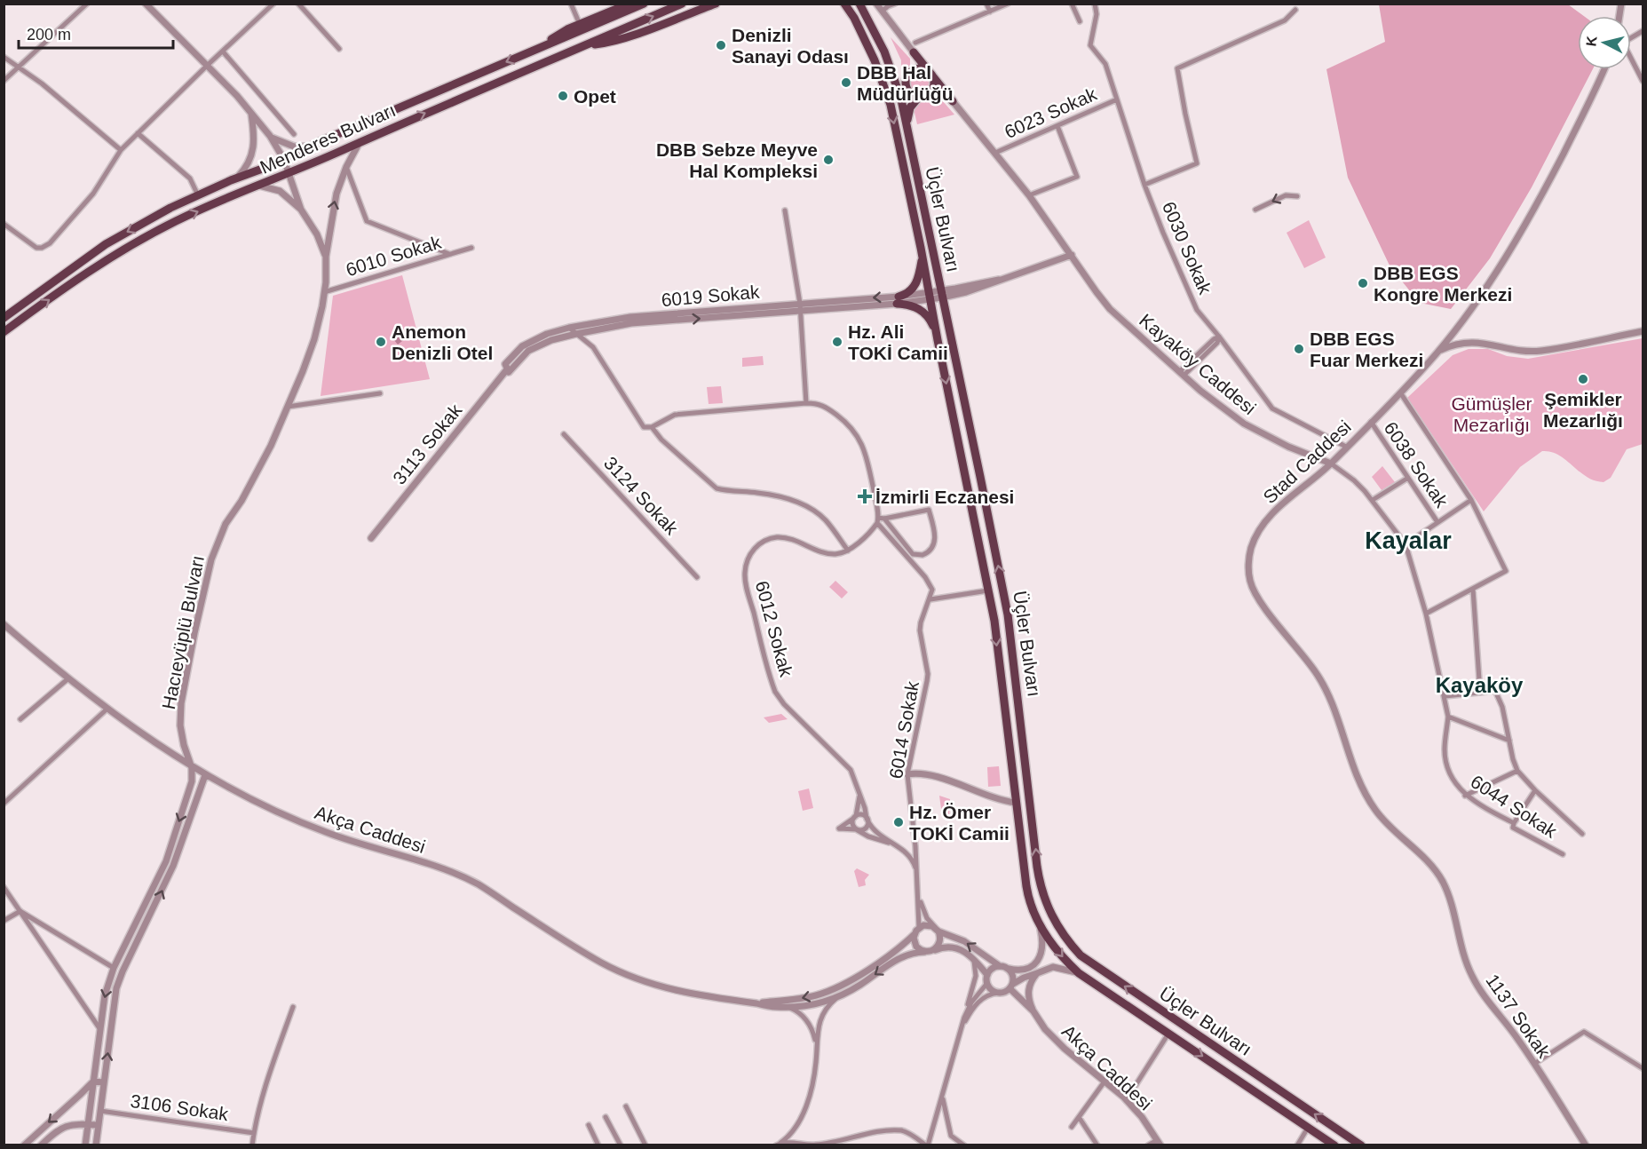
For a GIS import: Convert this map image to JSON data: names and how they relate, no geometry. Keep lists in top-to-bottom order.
{
  "streets": {
    "main road": ["Menderes Bulvarı", "Üçler Bulvarı"],
    "street": [
      "6023 Sokak",
      "6030 Sokak",
      "6010 Sokak",
      "6019 Sokak",
      "Kayaköy Caddesi",
      "3113 Sokak",
      "Stad Caddesi",
      "6038 Sokak",
      "3124 Sokak",
      "6012 Sokak",
      "Hacıeyüplü Bulvarı",
      "6014 Sokak",
      "6044 Sokak",
      "Akça Caddesi",
      "1137 Sokak",
      "3106 Sokak"
    ]
  },
  "crossings": [
    ["6023 Sokak", "6030 Sokak"],
    ["6023 Sokak", "Kayaköy Caddesi"],
    ["Menderes Bulvarı", "Hacıeyüplü Bulvarı"],
    ["Üçler Bulvarı", "6019 Sokak"],
    ["6030 Sokak", "Stad Caddesi"],
    ["6010 Sokak", "Hacıeyüplü Bulvarı"],
    ["6019 Sokak", "Kayaköy Caddesi"],
    ["6019 Sokak", "3113 Sokak"],
    ["Kayaköy Caddesi", "Stad Caddesi"],
    ["Kayaköy Caddesi", "6044 Sokak"],
    ["Stad Caddesi", "6038 Sokak"],
    ["Stad Caddesi", "1137 Sokak"],
    ["6012 Sokak", "6014 Sokak"],
    ["Hacıeyüplü Bulvarı", "Akça Caddesi"],
    ["6014 Sokak", "Akça Caddesi"]
  ],
  "districts": ["Kayalar", "Kayaköy"],
  "parks": ["Gümüşler Mezarlığı"],
  "places": {
    "other": [
      "Denizli Sanayi Odası",
      "DBB Hal Müdürlüğü",
      "Opet",
      "DBB Sebze Meyve Hal Kompleksi",
      "DBB EGS Kongre Merkezi",
      "Anemon Denizli Otel",
      "Hz. Ali TOKİ Camii",
      "DBB EGS Fuar Merkezi",
      "Şemikler Mezarlığı",
      "Hz. Ömer TOKİ Camii"
    ],
    "health": ["İzmirli Eczanesi"]
  },
  "scale_bar": "200 m",
  "north": "left"
}
